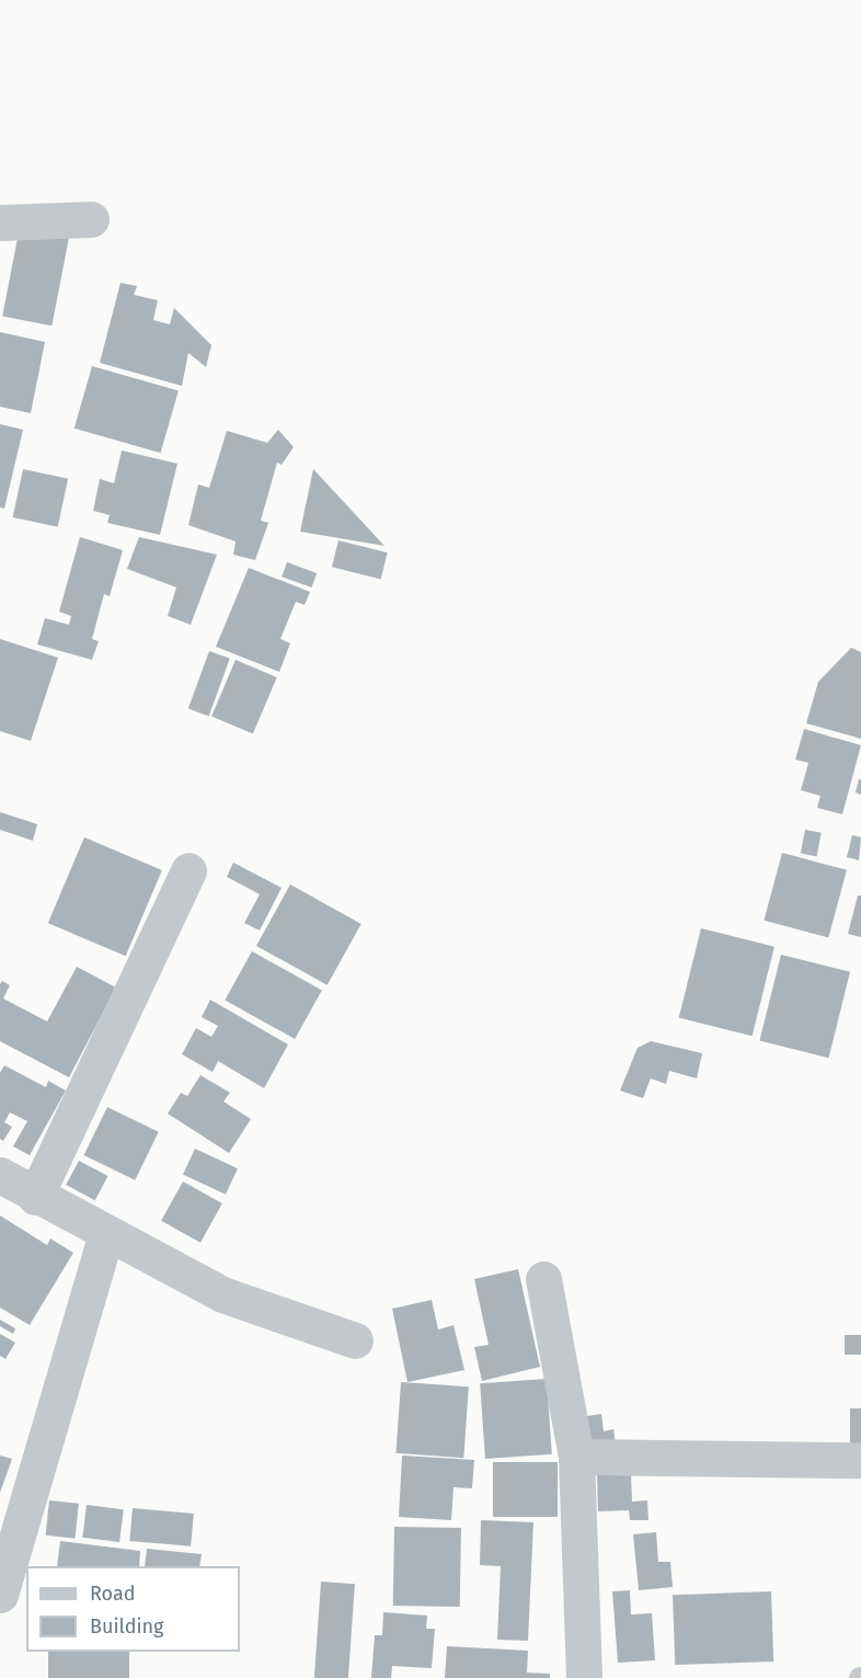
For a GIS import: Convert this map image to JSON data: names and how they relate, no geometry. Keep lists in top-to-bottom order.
{
  "legend": ["Road", "Building"]
}
